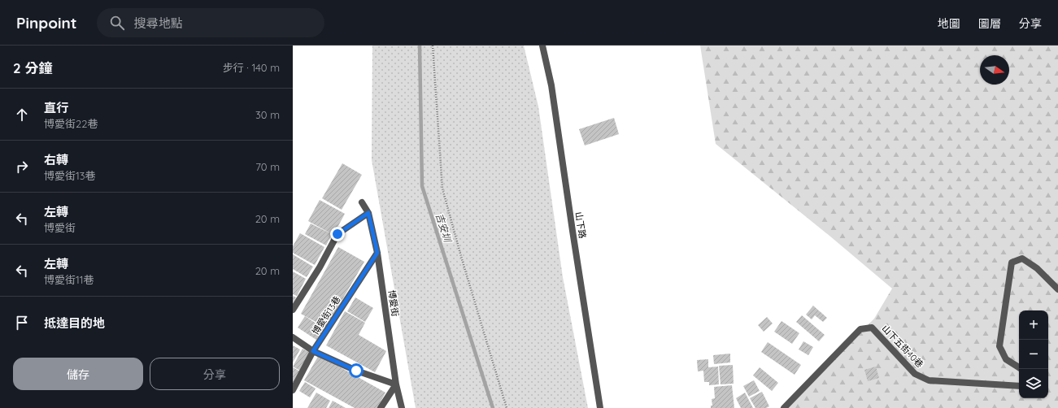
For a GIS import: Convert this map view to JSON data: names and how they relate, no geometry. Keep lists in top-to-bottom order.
{
  "streets": {
    "street": [
      "山下路",
      "博愛街",
      "博愛街13巷",
      "山下五街40巷"
    ]
  },
  "crossings": [
    ["博愛街", "博愛街13巷"]
  ],
  "water": ["吉安圳"],
  "north": "right",
  "page": {
    "header": "Pinpoint",
    "search": "搜尋地點",
    "nav": ["地圖", "圖層", "分享"],
    "heading": ["2 分鐘", "步行 · 140 m"],
    "list": [
      ["直行", "博愛街22巷", "30 m"],
      ["右轉", "博愛街13巷", "70 m"],
      ["左轉", "博愛街", "20 m"],
      ["左轉", "博愛街11巷", "20 m"],
      "抵達目的地"
    ],
    "map_buttons": ["+", "−"],
    "buttons": ["儲存", "分享"]
  }
}
